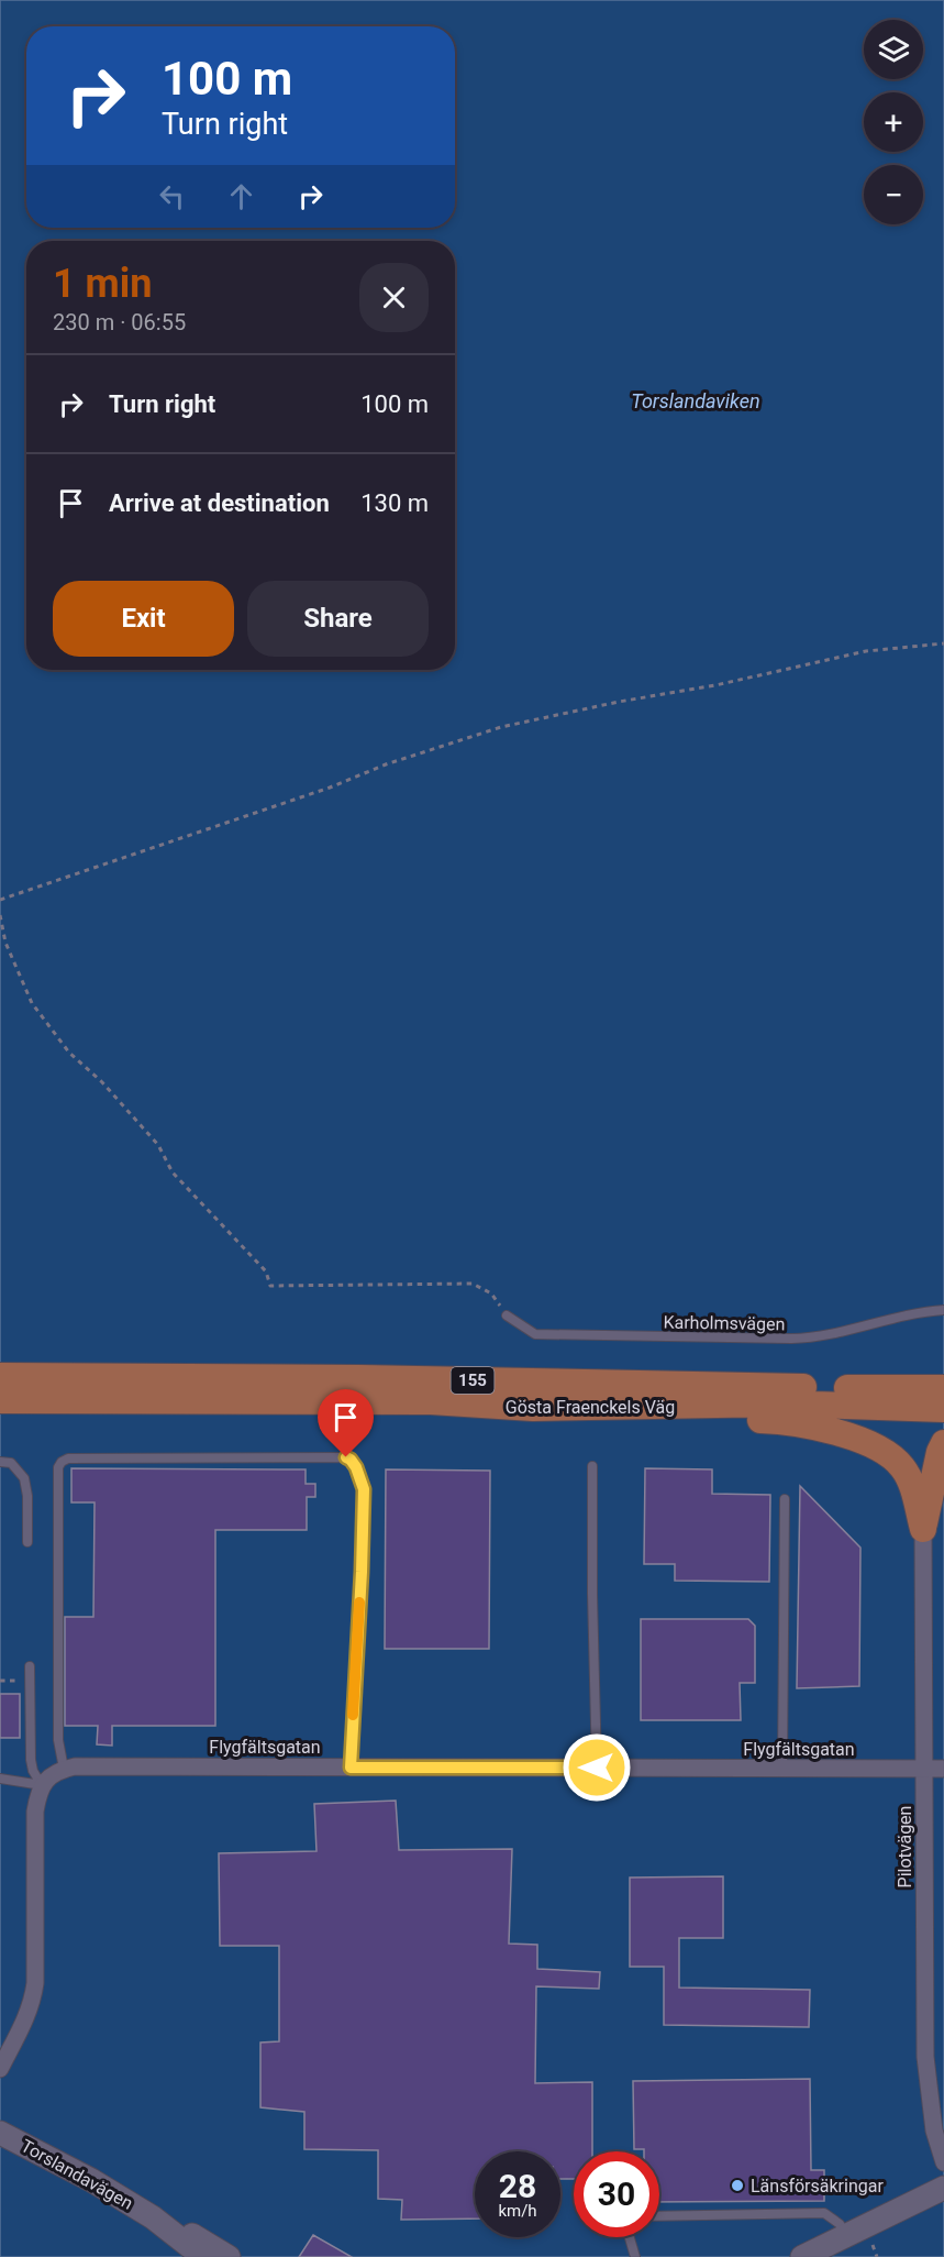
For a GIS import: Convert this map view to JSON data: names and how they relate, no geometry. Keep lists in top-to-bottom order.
{
  "streets": {
    "main road": ["155", "Gösta Fraenckels Väg"],
    "street": ["Flygfältsgatan", "Pilotvägen", "Torslandavägen"],
    "lane": ["Karholmsvägen"]
  },
  "crossings": [
    ["Flygfältsgatan", "Pilotvägen"]
  ],
  "water": ["Torslandaviken"],
  "places": ["Länsförsäkringar"],
  "page": {
    "map_buttons": ["+", "−"],
    "turn": ["100 m", "Turn right"],
    "heading": ["1 min", "230 m · 06:55"],
    "list": [
      {
        "name": "Turn right",
        "value": "100 m"
      },
      {
        "name": "Arrive at destination",
        "value": "130 m"
      }
    ],
    "buttons": ["Exit", "Share"],
    "speed": "28 km/h",
    "limit": "30"
  }
}
